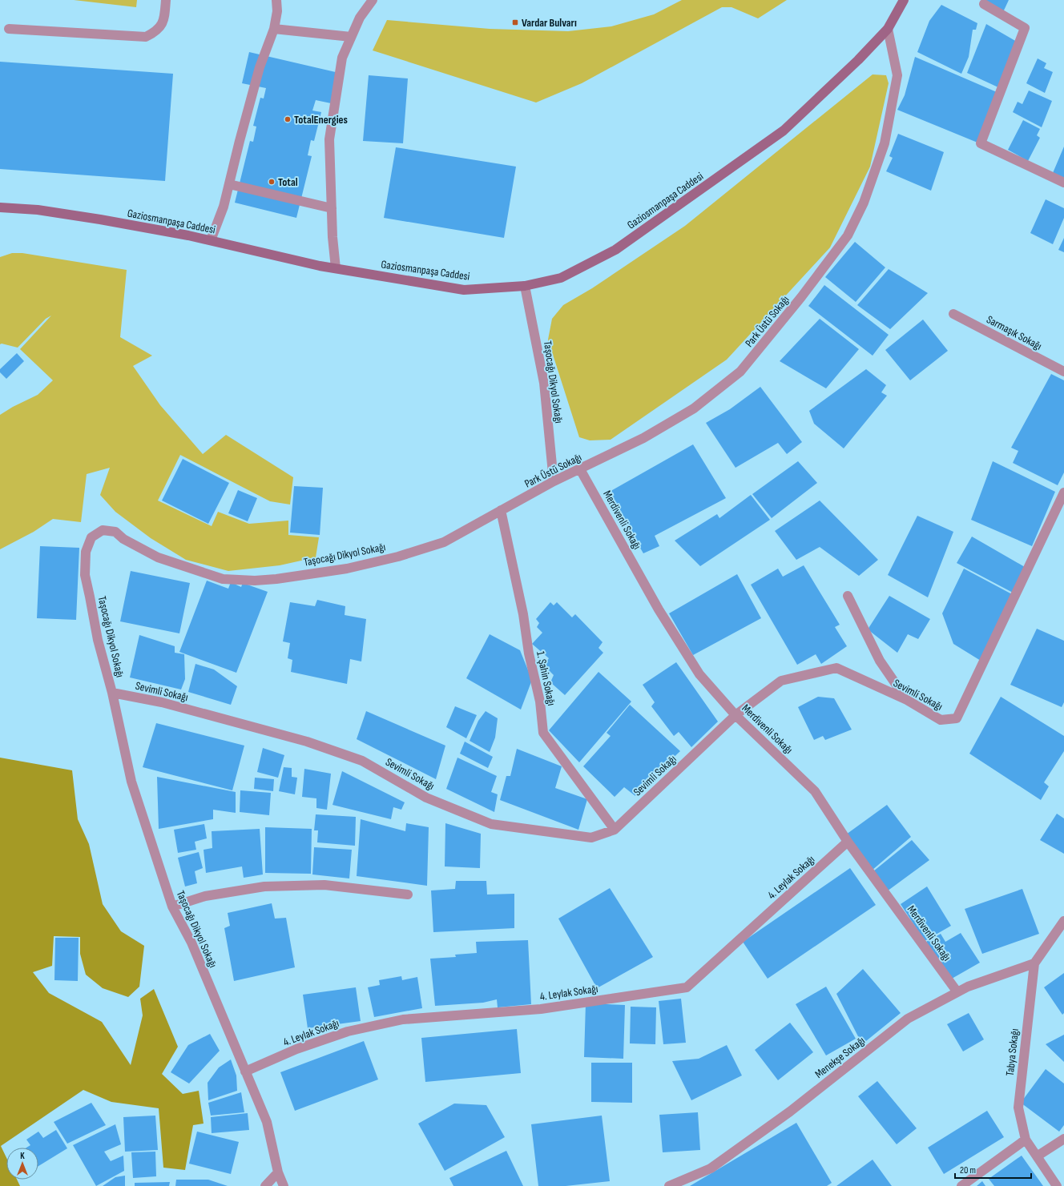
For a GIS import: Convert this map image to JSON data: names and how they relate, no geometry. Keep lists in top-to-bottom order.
{
  "streets": {
    "main road": ["Gaziosmanpaşa Caddesi"],
    "street": [
      "Park Üstü Sokağı",
      "Sarmaşık Sokağı",
      "Taşocağı Dikyol Sokağı",
      "Merdivenli Sokağı",
      "1. Şahin Sokağı",
      "Sevimli Sokağı",
      "4. Leylak Sokağı",
      "Tabya Sokağı",
      "Menekşe Sokağı"
    ]
  },
  "crossings": [
    ["Gaziosmanpaşa Caddesi", "Park Üstü Sokağı"],
    ["Gaziosmanpaşa Caddesi", "Taşocağı Dikyol Sokağı"],
    ["Park Üstü Sokağı", "Taşocağı Dikyol Sokağı"],
    ["Park Üstü Sokağı", "Merdivenli Sokağı"],
    ["Park Üstü Sokağı", "1. Şahin Sokağı"],
    ["Taşocağı Dikyol Sokağı", "1. Şahin Sokağı"],
    ["Taşocağı Dikyol Sokağı", "Sevimli Sokağı"],
    ["Taşocağı Dikyol Sokağı", "4. Leylak Sokağı"],
    ["Merdivenli Sokağı", "Sevimli Sokağı"],
    ["Merdivenli Sokağı", "4. Leylak Sokağı"],
    ["Merdivenli Sokağı", "Menekşe Sokağı"],
    ["1. Şahin Sokağı", "Sevimli Sokağı"],
    ["Tabya Sokağı", "Menekşe Sokağı"]
  ],
  "places": {
    "transit": ["Vardar Bulvarı"],
    "other": ["TotalEnergies", "Total"]
  },
  "scale_bar": "20 m",
  "north": "top"
}
